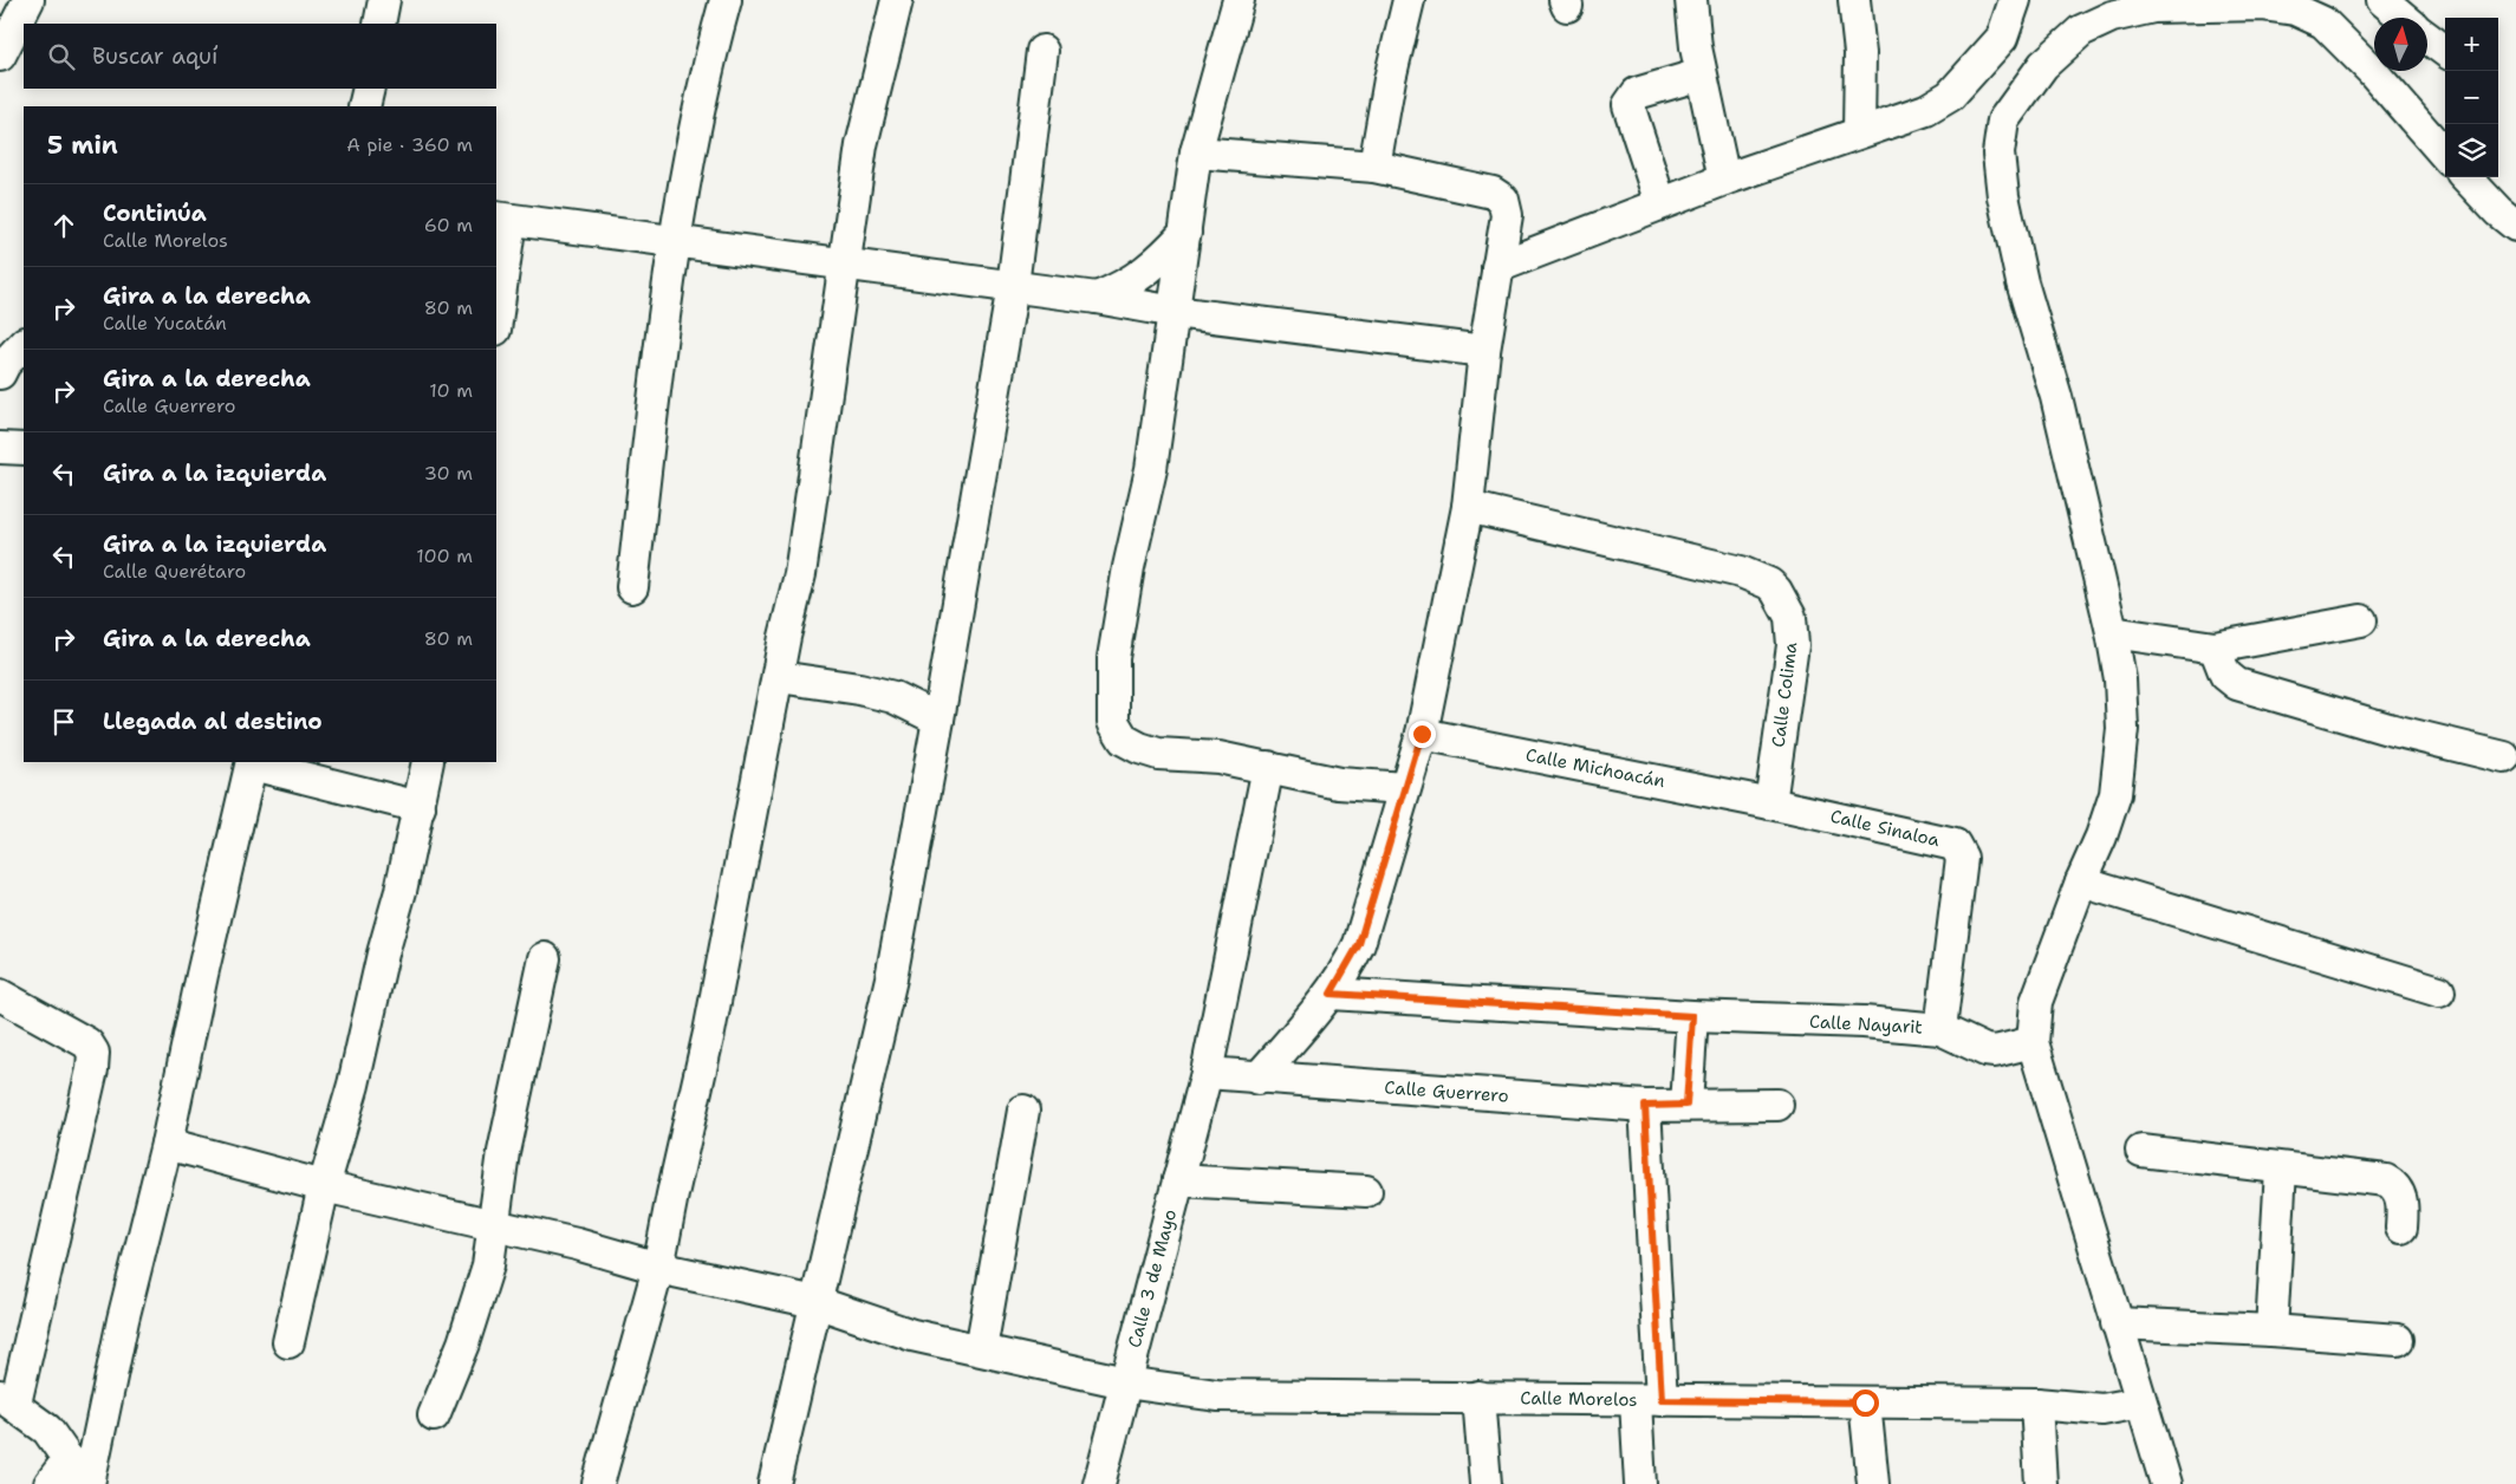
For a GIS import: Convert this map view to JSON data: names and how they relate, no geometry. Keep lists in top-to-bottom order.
{
  "streets": {
    "street": [
      "Calle Colima",
      "Calle Michoacán",
      "Calle Sinaloa",
      "Calle Nayarit",
      "Calle Guerrero",
      "Calle 3 de Mayo",
      "Calle Morelos"
    ]
  },
  "crossings": [
    ["Calle Colima", "Calle Michoacán"],
    ["Calle Colima", "Calle Sinaloa"],
    ["Calle Michoacán", "Calle Sinaloa"],
    ["Calle Sinaloa", "Calle Nayarit"],
    ["Calle Guerrero", "Calle 3 de Mayo"],
    ["Calle 3 de Mayo", "Calle Morelos"]
  ],
  "north": "top",
  "page": {
    "map_buttons": ["+", "−"],
    "search": "Buscar aquí",
    "heading": ["5 min", "A pie · 360 m"],
    "list": [
      ["Continúa", "Calle Morelos", "60 m"],
      ["Gira a la derecha", "Calle Yucatán", "80 m"],
      ["Gira a la derecha", "Calle Guerrero", "10 m"],
      ["Gira a la izquierda", "30 m"],
      ["Gira a la izquierda", "Calle Querétaro", "100 m"],
      ["Gira a la derecha", "80 m"],
      "Llegada al destino"
    ]
  }
}
